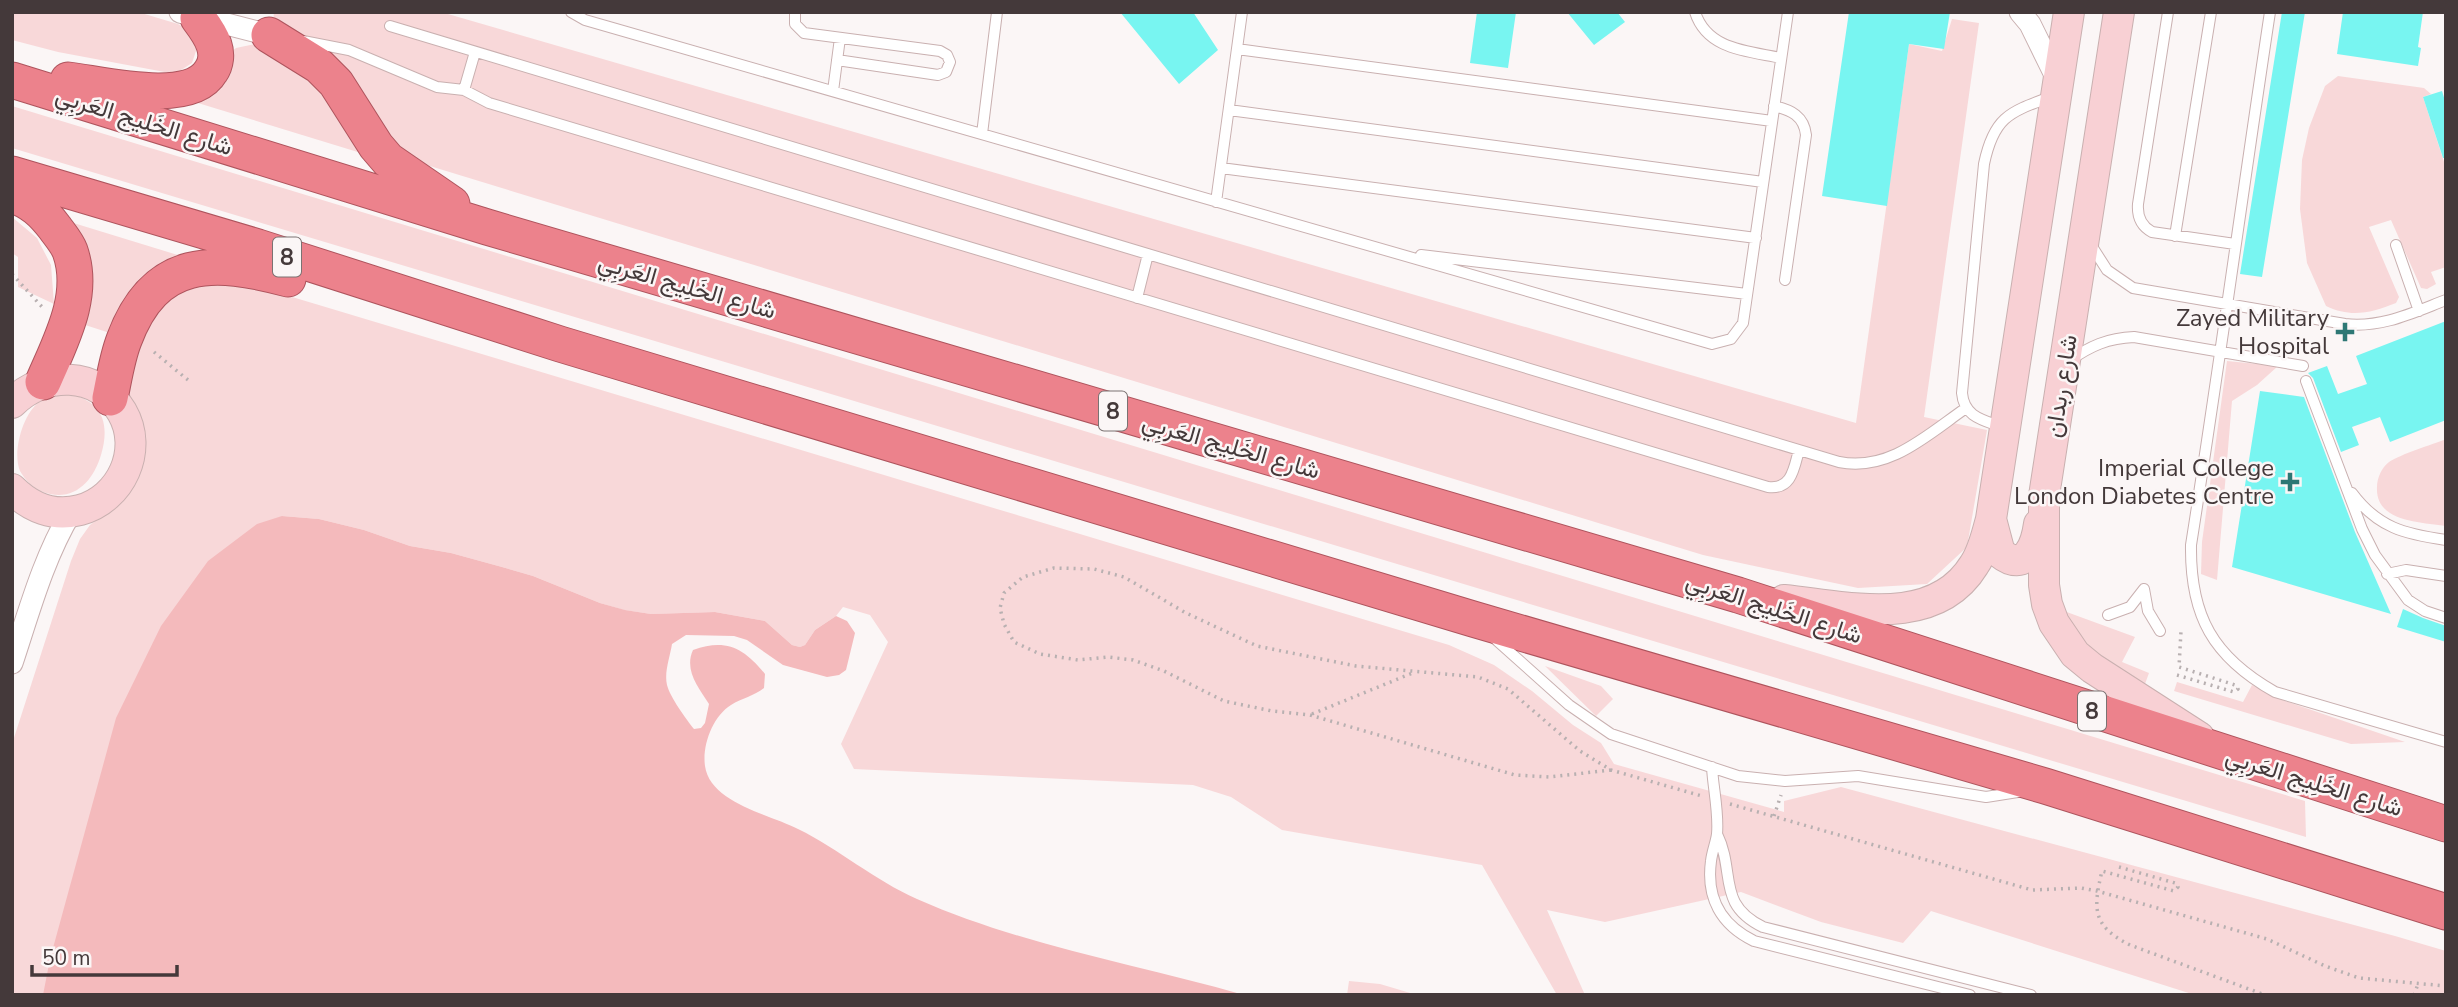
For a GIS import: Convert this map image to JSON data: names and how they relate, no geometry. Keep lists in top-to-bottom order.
{
  "streets": {
    "highway": ["شارع الخَلِيج العَربِي", "8"],
    "main road": ["شارع ربدان"]
  },
  "crossings": [
    ["شارع الخَلِيج العَربِي", "شارع ربدان"]
  ],
  "places": {
    "health": ["Zayed Military Hospital", "Imperial College London Diabetes Centre"]
  },
  "scale_bar": "50 m"
}
